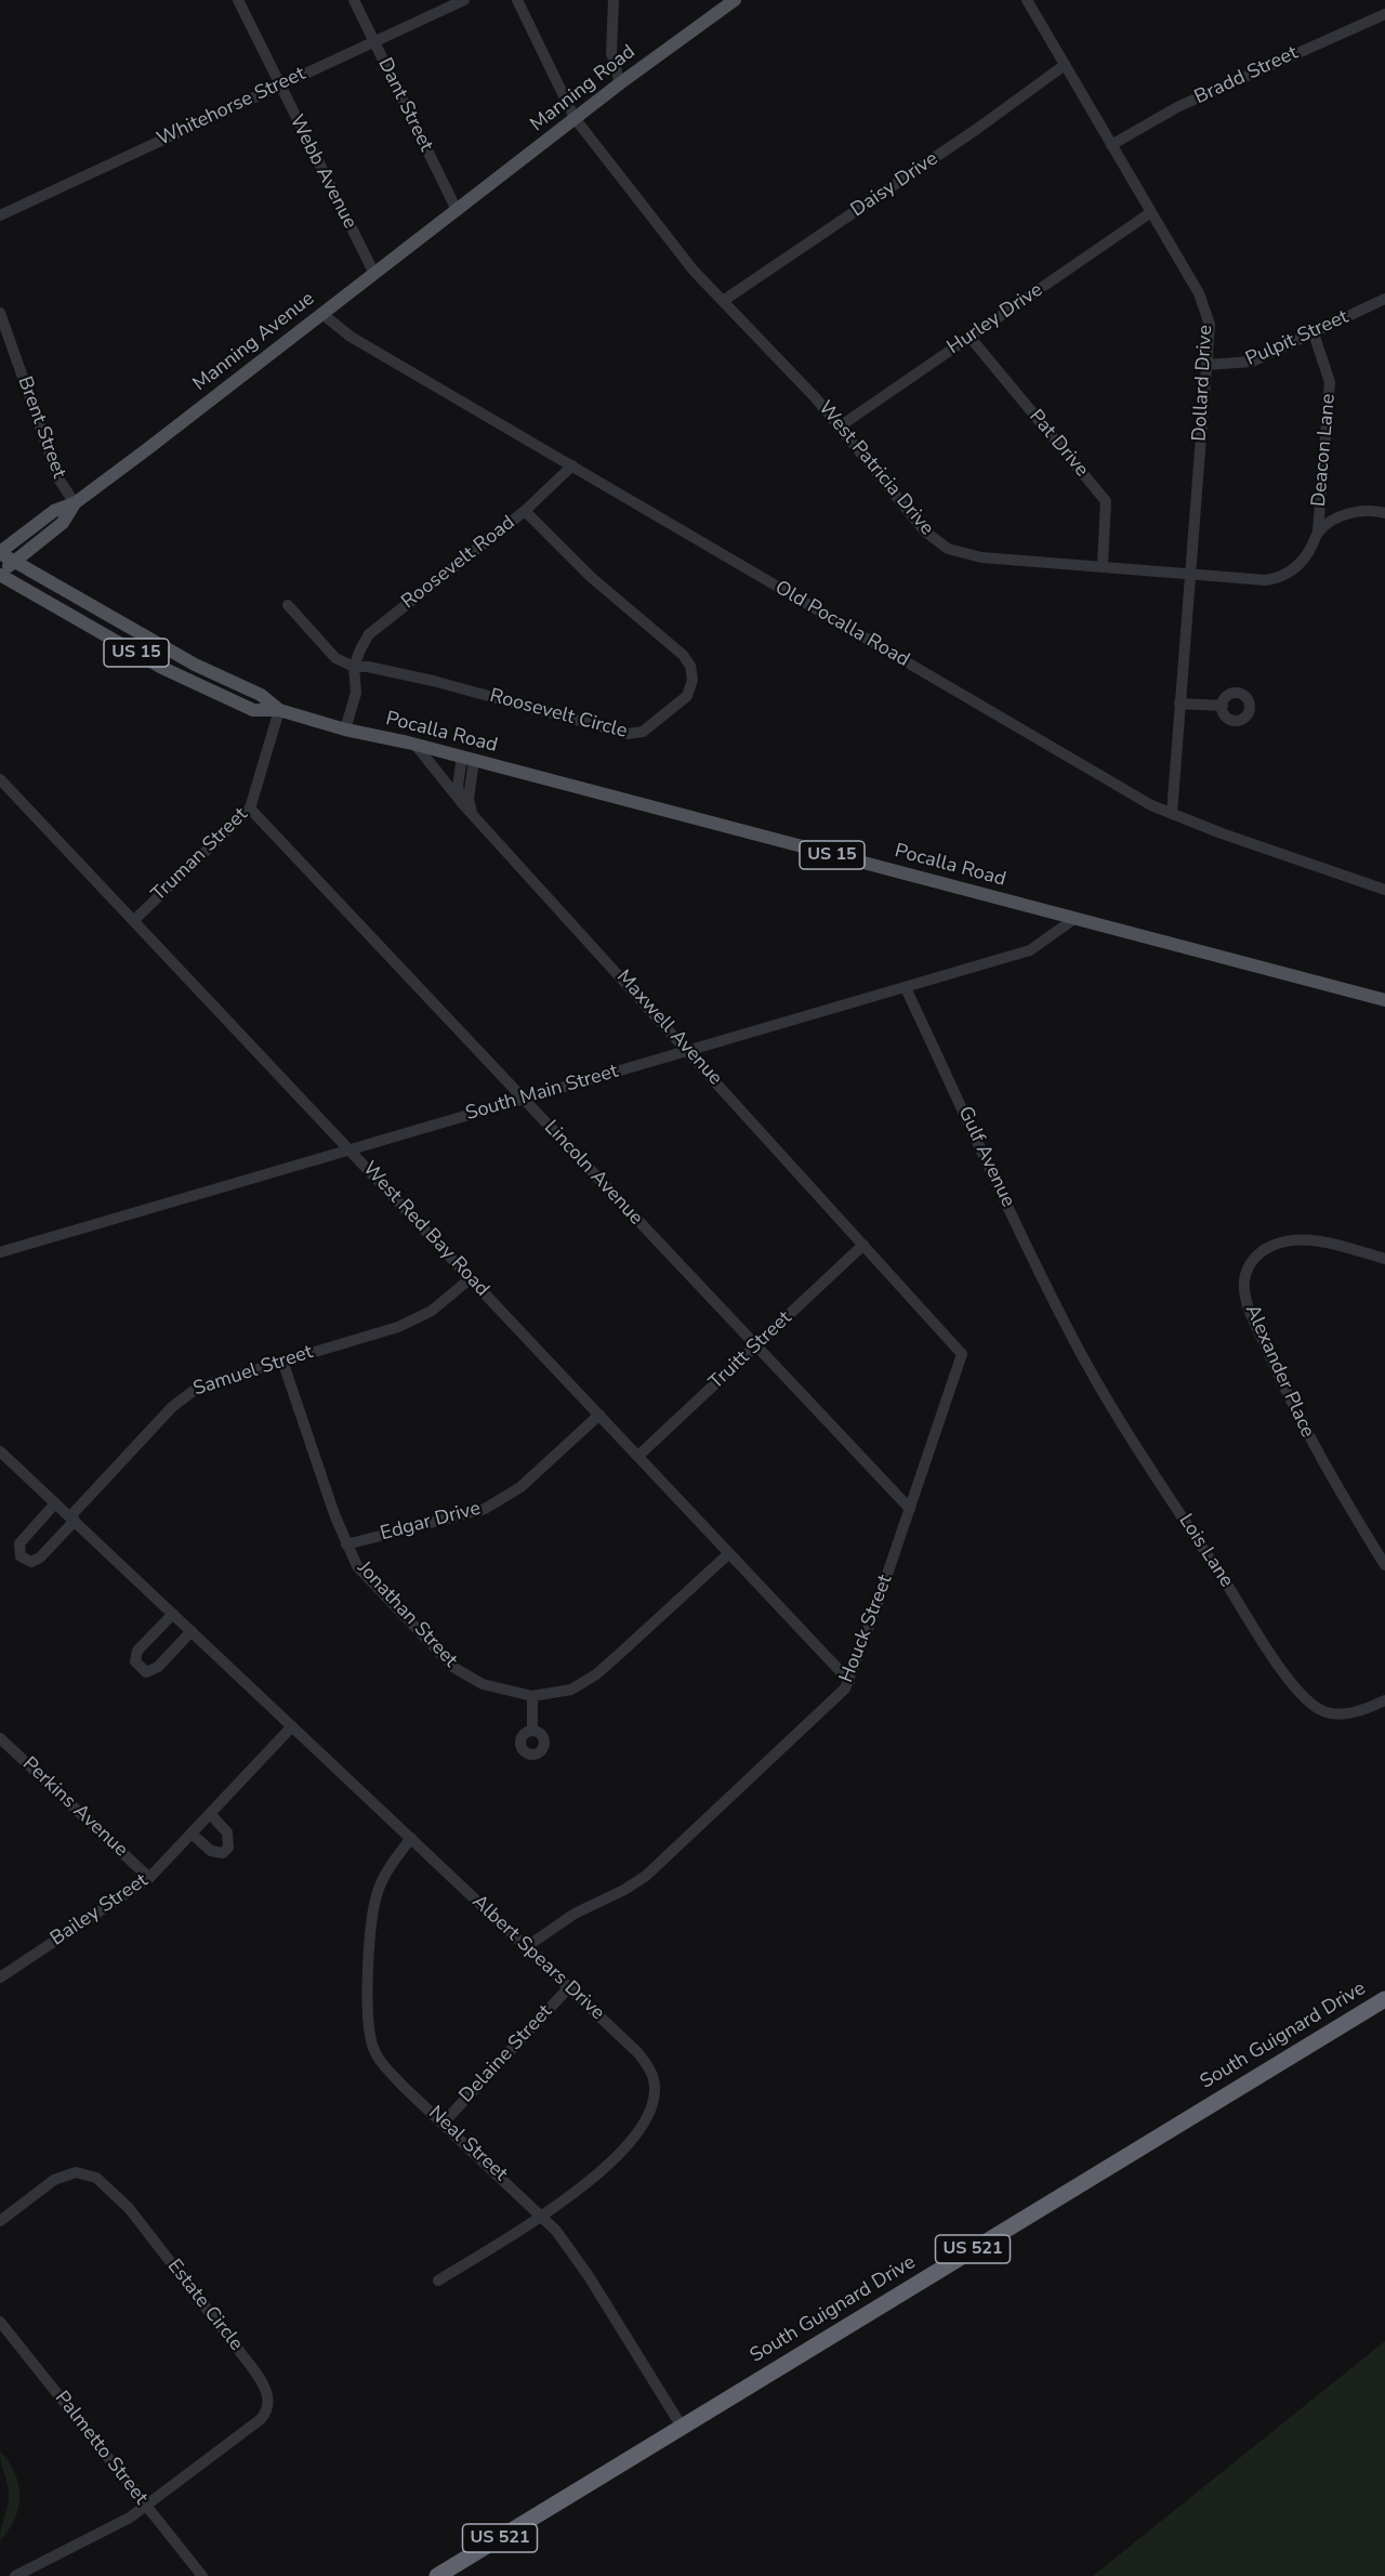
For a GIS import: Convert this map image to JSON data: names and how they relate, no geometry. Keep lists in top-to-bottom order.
{
  "streets": {
    "highway": ["South Guignard Drive", "US 521"],
    "main road": [
      "Manning Road",
      "Manning Avenue",
      "US 15",
      "Pocalla Road"
    ],
    "street": [
      "Bradd Street",
      "Dant Street",
      "Whitehorse Street",
      "Webb Avenue",
      "Daisy Drive",
      "Hurley Drive",
      "Pulpit Street",
      "Dollard Drive",
      "Brent Street",
      "Pat Drive",
      "Deacon Lane",
      "West Patricia Drive",
      "Roosevelt Road",
      "Old Pocalla Road",
      "Roosevelt Circle",
      "Truman Street",
      "Maxwell Avenue",
      "South Main Street",
      "Gulf Avenue",
      "Lincoln Avenue",
      "West Red Bay Road",
      "Truitt Street",
      "Samuel Street",
      "Alexander Place",
      "Edgar Drive",
      "Lois Lane",
      "Jonathan Street",
      "Houck Street",
      "Perkins Avenue",
      "Bailey Street",
      "Albert Spears Drive",
      "Delaine Street",
      "Neal Street",
      "Estate Circle",
      "Palmetto Street"
    ]
  },
  "crossings": [
    ["Bradd Street", "Dollard Drive"],
    ["Manning Road", "Dant Street"],
    ["Manning Road", "Manning Avenue"],
    ["Manning Road", "West Patricia Drive"],
    ["Dant Street", "Whitehorse Street"],
    ["Dant Street", "Manning Avenue"],
    ["Whitehorse Street", "Webb Avenue"],
    ["Webb Avenue", "Manning Avenue"],
    ["Daisy Drive", "Dollard Drive"],
    ["Daisy Drive", "West Patricia Drive"],
    ["Hurley Drive", "Dollard Drive"],
    ["Hurley Drive", "Pat Drive"],
    ["Hurley Drive", "West Patricia Drive"],
    ["Pulpit Street", "Dollard Drive"],
    ["Pulpit Street", "Deacon Lane"],
    ["Manning Avenue", "Brent Street"],
    ["Manning Avenue", "Old Pocalla Road"],
    ["Manning Avenue", "US 15"],
    ["Manning Avenue", "Pocalla Road"],
    ["Dollard Drive", "West Patricia Drive"],
    ["Dollard Drive", "Old Pocalla Road"],
    ["Pat Drive", "West Patricia Drive"],
    ["Deacon Lane", "West Patricia Drive"],
    ["Roosevelt Road", "Old Pocalla Road"],
    ["Roosevelt Road", "Roosevelt Circle"],
    ["US 15", "Pocalla Road"],
    ["Pocalla Road", "Truman Street"],
    ["Pocalla Road", "Maxwell Avenue"],
    ["Pocalla Road", "South Main Street"],
    ["Truman Street", "Lincoln Avenue"],
    ["Truman Street", "West Red Bay Road"],
    ["Maxwell Avenue", "South Main Street"],
    ["Maxwell Avenue", "Truitt Street"],
    ["Maxwell Avenue", "Houck Street"],
    ["South Main Street", "Gulf Avenue"],
    ["South Main Street", "Lincoln Avenue"],
    ["South Main Street", "West Red Bay Road"],
    ["Gulf Avenue", "Lois Lane"],
    ["Lincoln Avenue", "Truitt Street"],
    ["Lincoln Avenue", "Houck Street"],
    ["West Red Bay Road", "Truitt Street"],
    ["West Red Bay Road", "Samuel Street"],
    ["West Red Bay Road", "Edgar Drive"],
    ["West Red Bay Road", "Jonathan Street"],
    ["West Red Bay Road", "Houck Street"],
    ["Truitt Street", "Houck Street"],
    ["Samuel Street", "Jonathan Street"],
    ["Samuel Street", "Albert Spears Drive"],
    ["Edgar Drive", "Jonathan Street"],
    ["Houck Street", "Albert Spears Drive"],
    ["Perkins Avenue", "Bailey Street"],
    ["Bailey Street", "Albert Spears Drive"],
    ["Albert Spears Drive", "Delaine Street"],
    ["Albert Spears Drive", "Neal Street"],
    ["South Guignard Drive", "Neal Street"],
    ["Delaine Street", "Neal Street"],
    ["Estate Circle", "Palmetto Street"]
  ]
}
